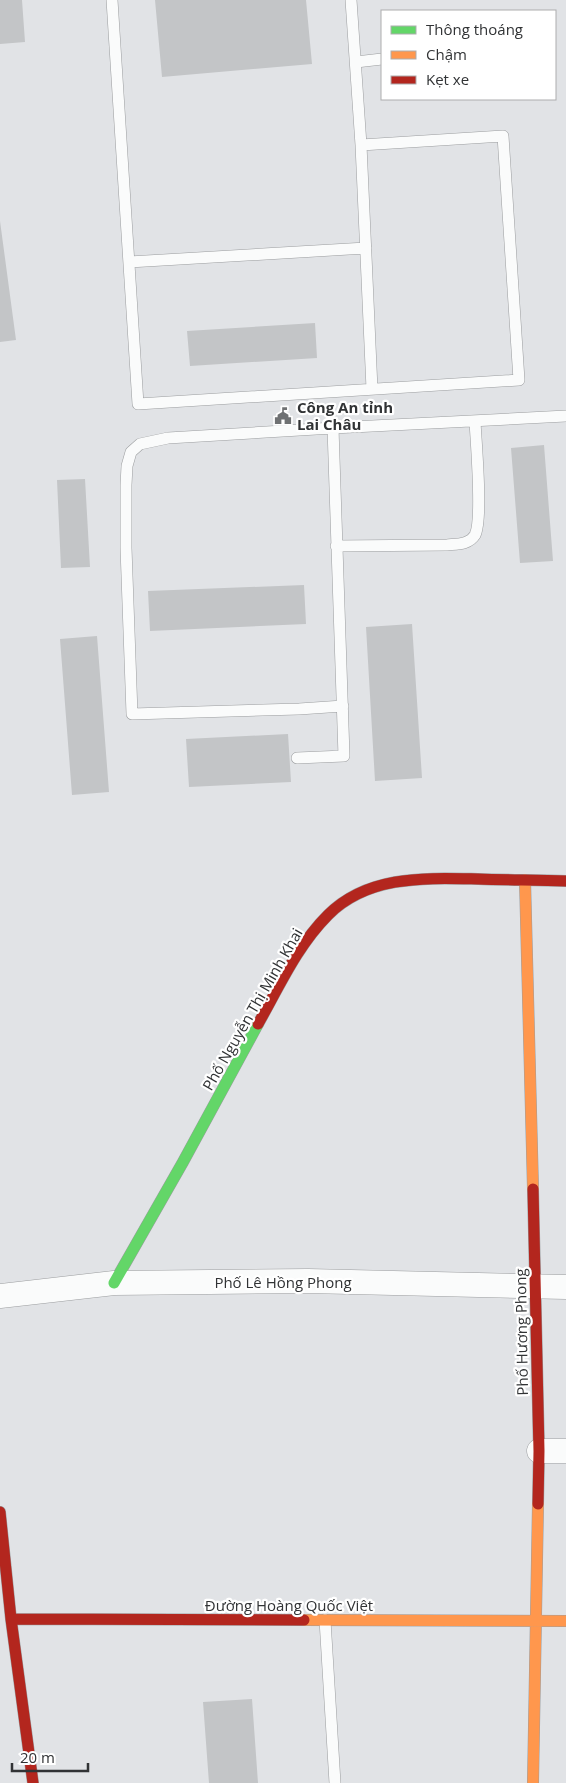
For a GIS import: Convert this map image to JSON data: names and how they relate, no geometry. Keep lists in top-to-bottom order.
{
  "streets": {
    "street": [
      "Phố Nguyễn Thị Minh Khai",
      "Phố Lê Hồng Phong",
      "Phố Hương Phong",
      "Đường Hoàng Quốc Việt"
    ]
  },
  "crossings": [
    ["Phố Nguyễn Thị Minh Khai", "Phố Lê Hồng Phong"],
    ["Phố Nguyễn Thị Minh Khai", "Phố Hương Phong"],
    ["Phố Lê Hồng Phong", "Phố Hương Phong"],
    ["Phố Hương Phong", "Đường Hoàng Quốc Việt"]
  ],
  "places": {
    "public building": ["Công An tỉnh Lai Châu"]
  },
  "legend": ["Thông thoáng", "Chậm", "Kẹt xe"],
  "scale_bar": "20 m"
}
